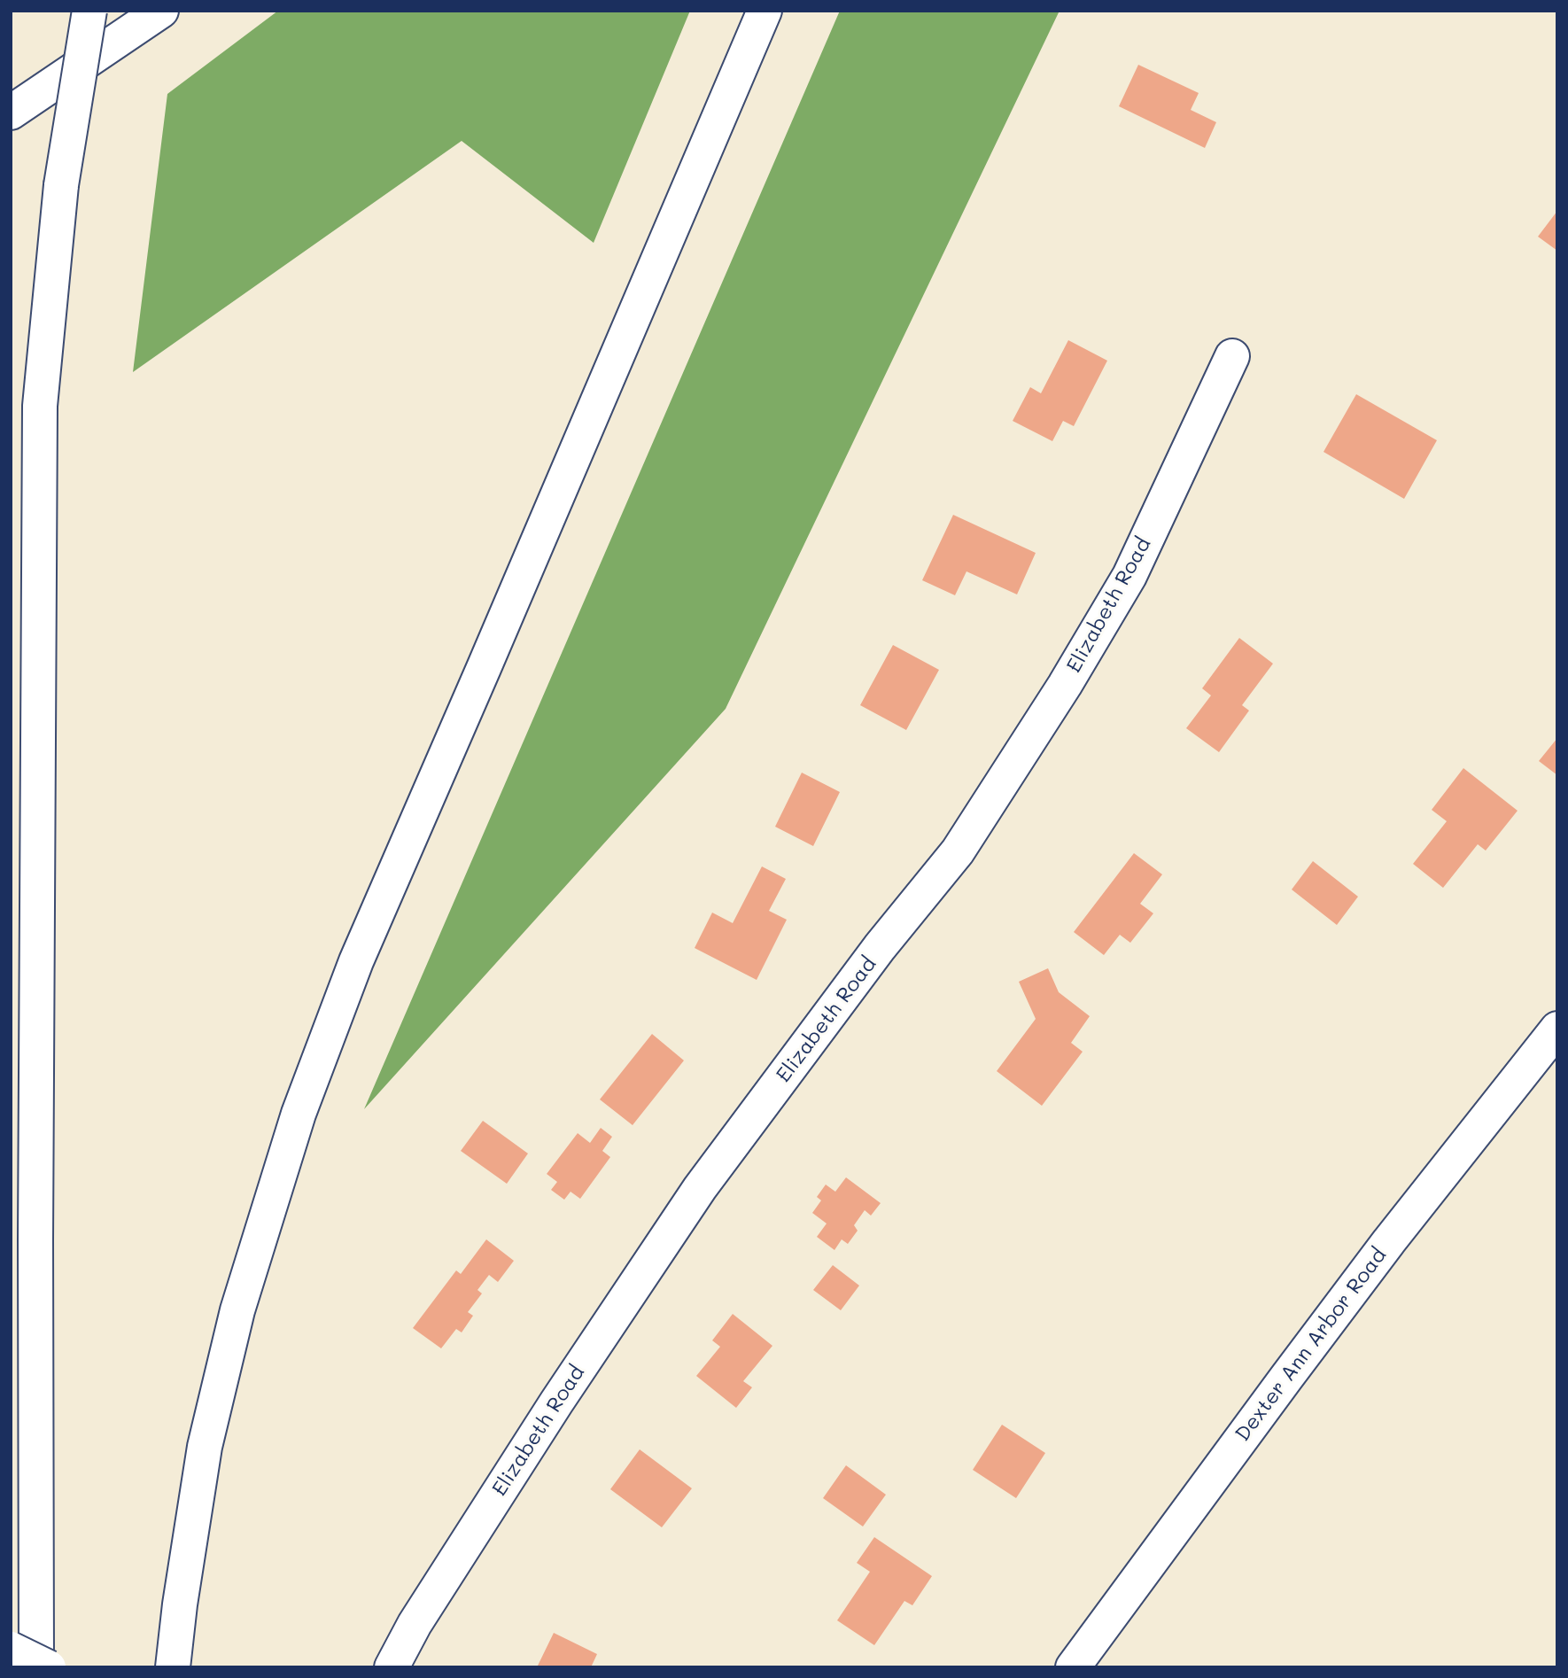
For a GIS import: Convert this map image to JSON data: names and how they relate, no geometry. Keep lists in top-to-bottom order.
{
  "streets": {
    "main road": ["Elizabeth Road", "Dexter Ann Arbor Road"]
  }
}
